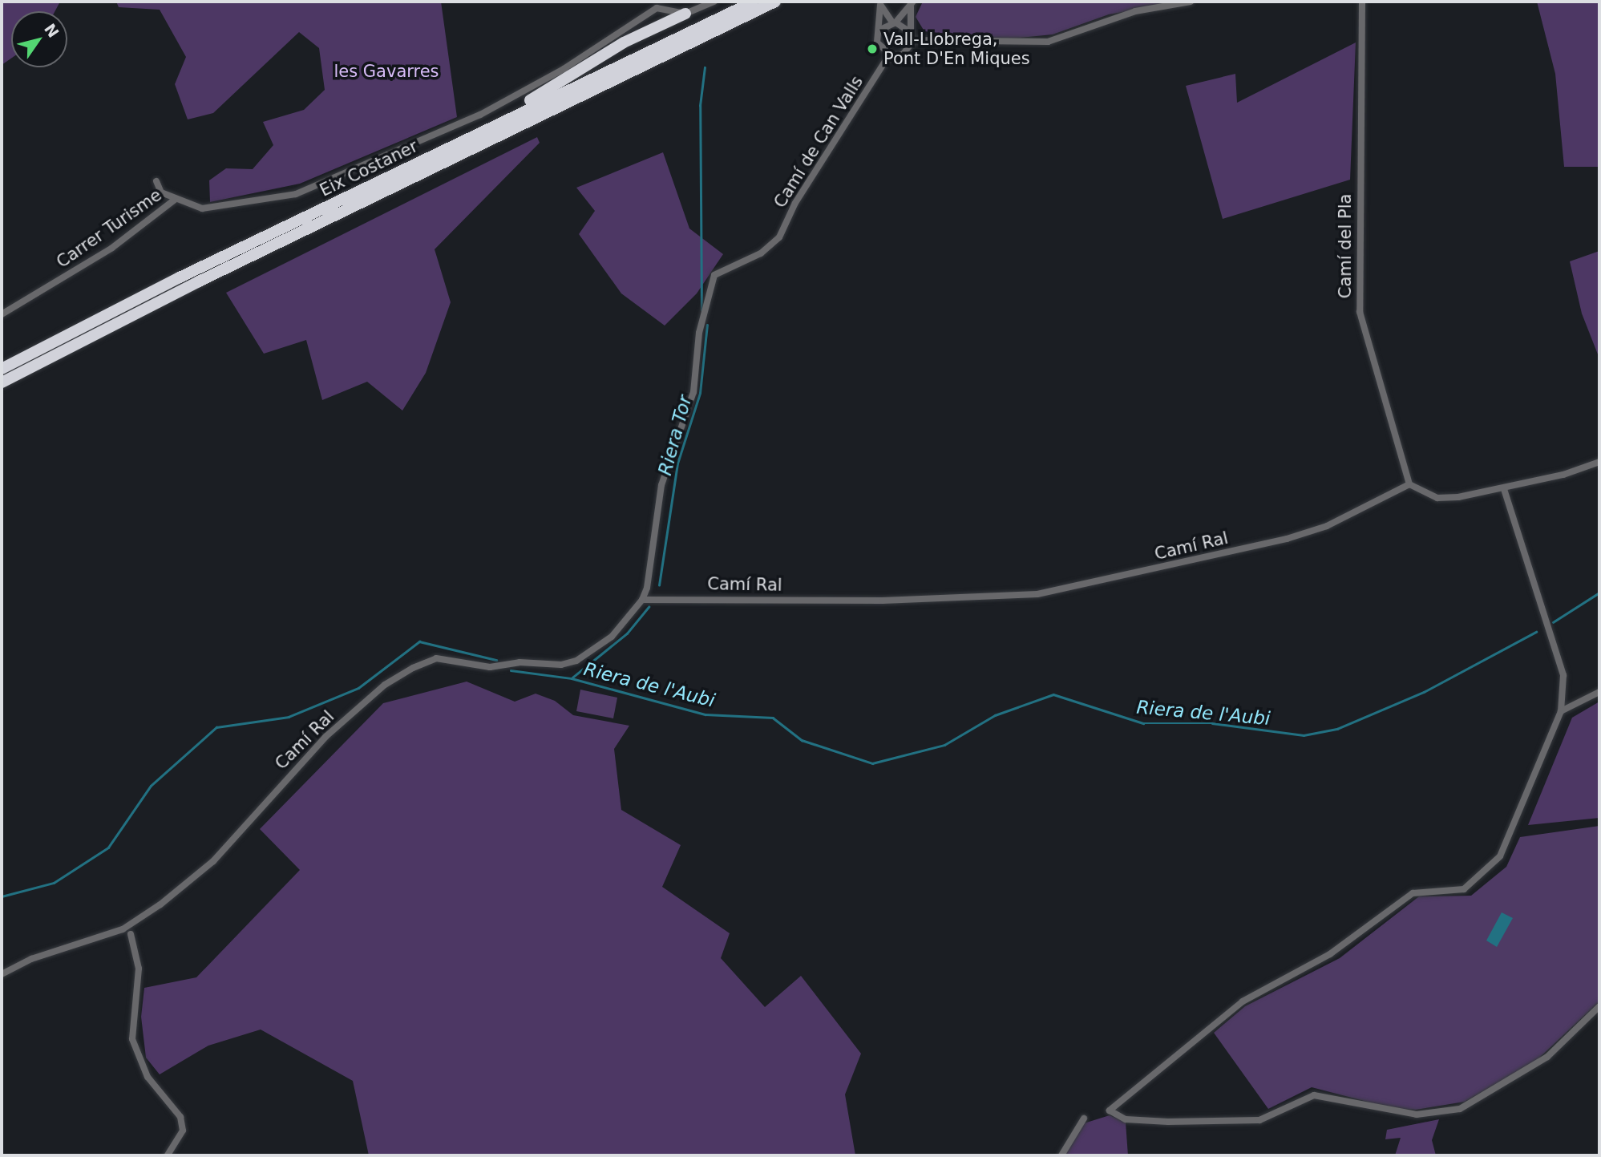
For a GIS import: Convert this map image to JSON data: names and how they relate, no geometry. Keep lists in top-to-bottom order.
{
  "streets": {
    "highway": ["Eix Costaner"],
    "street": [
      "Camí de Can Valls",
      "Carrer Turisme",
      "Camí del Pla",
      "Camí Ral"
    ]
  },
  "crossings": [
    ["Camí de Can Valls", "Camí Ral"],
    ["Camí del Pla", "Camí Ral"]
  ],
  "water": ["Riera Tor", "Riera de l'Aubi"],
  "parks": ["les Gavarres"],
  "places": ["Vall-Llobrega, Pont D'En Miques"],
  "north": "top right"
}
